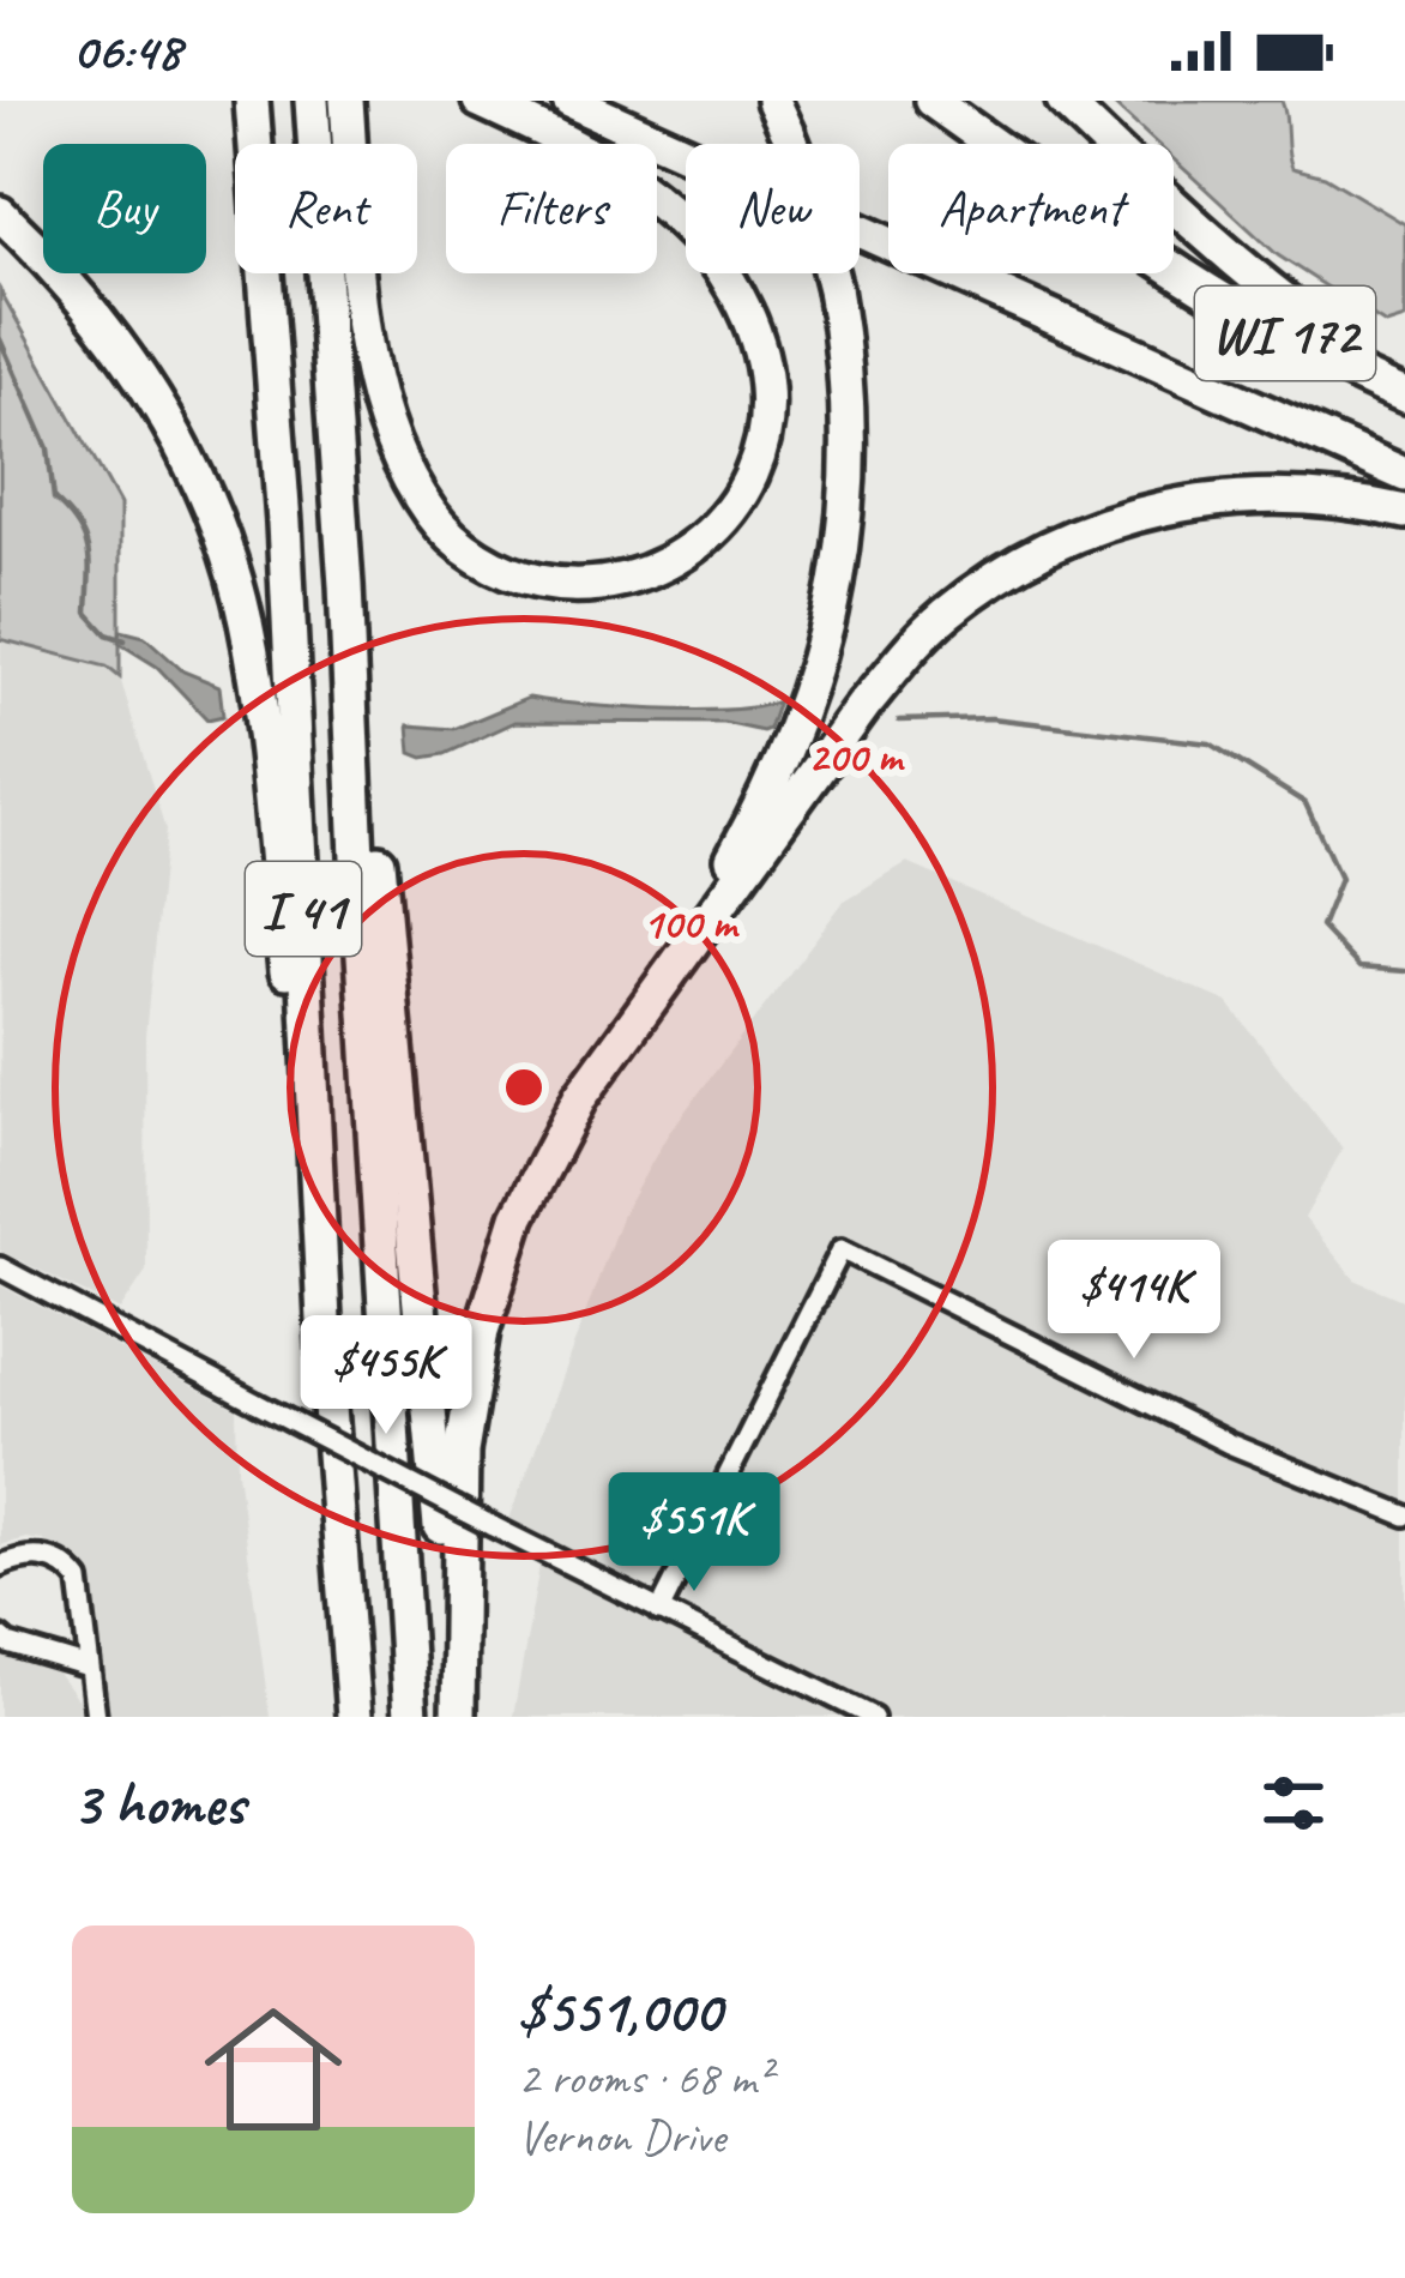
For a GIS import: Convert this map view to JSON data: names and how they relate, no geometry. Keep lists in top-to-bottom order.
{
  "streets": {
    "highway": ["WI 172", "I 41"]
  },
  "page": {
    "status": "06:48",
    "chip": [
      "Buy",
      "Rent",
      "Filters",
      "New",
      "Apartment"
    ],
    "price": ["$414K", "$455K", "$551K"],
    "heading": "3 homes",
    "list": [
      {
        "name": "$551,000",
        "note": "2 rooms · 68 m² · Vernon Drive"
      }
    ]
  },
  "rings": ["200 m", "100 m"]
}
